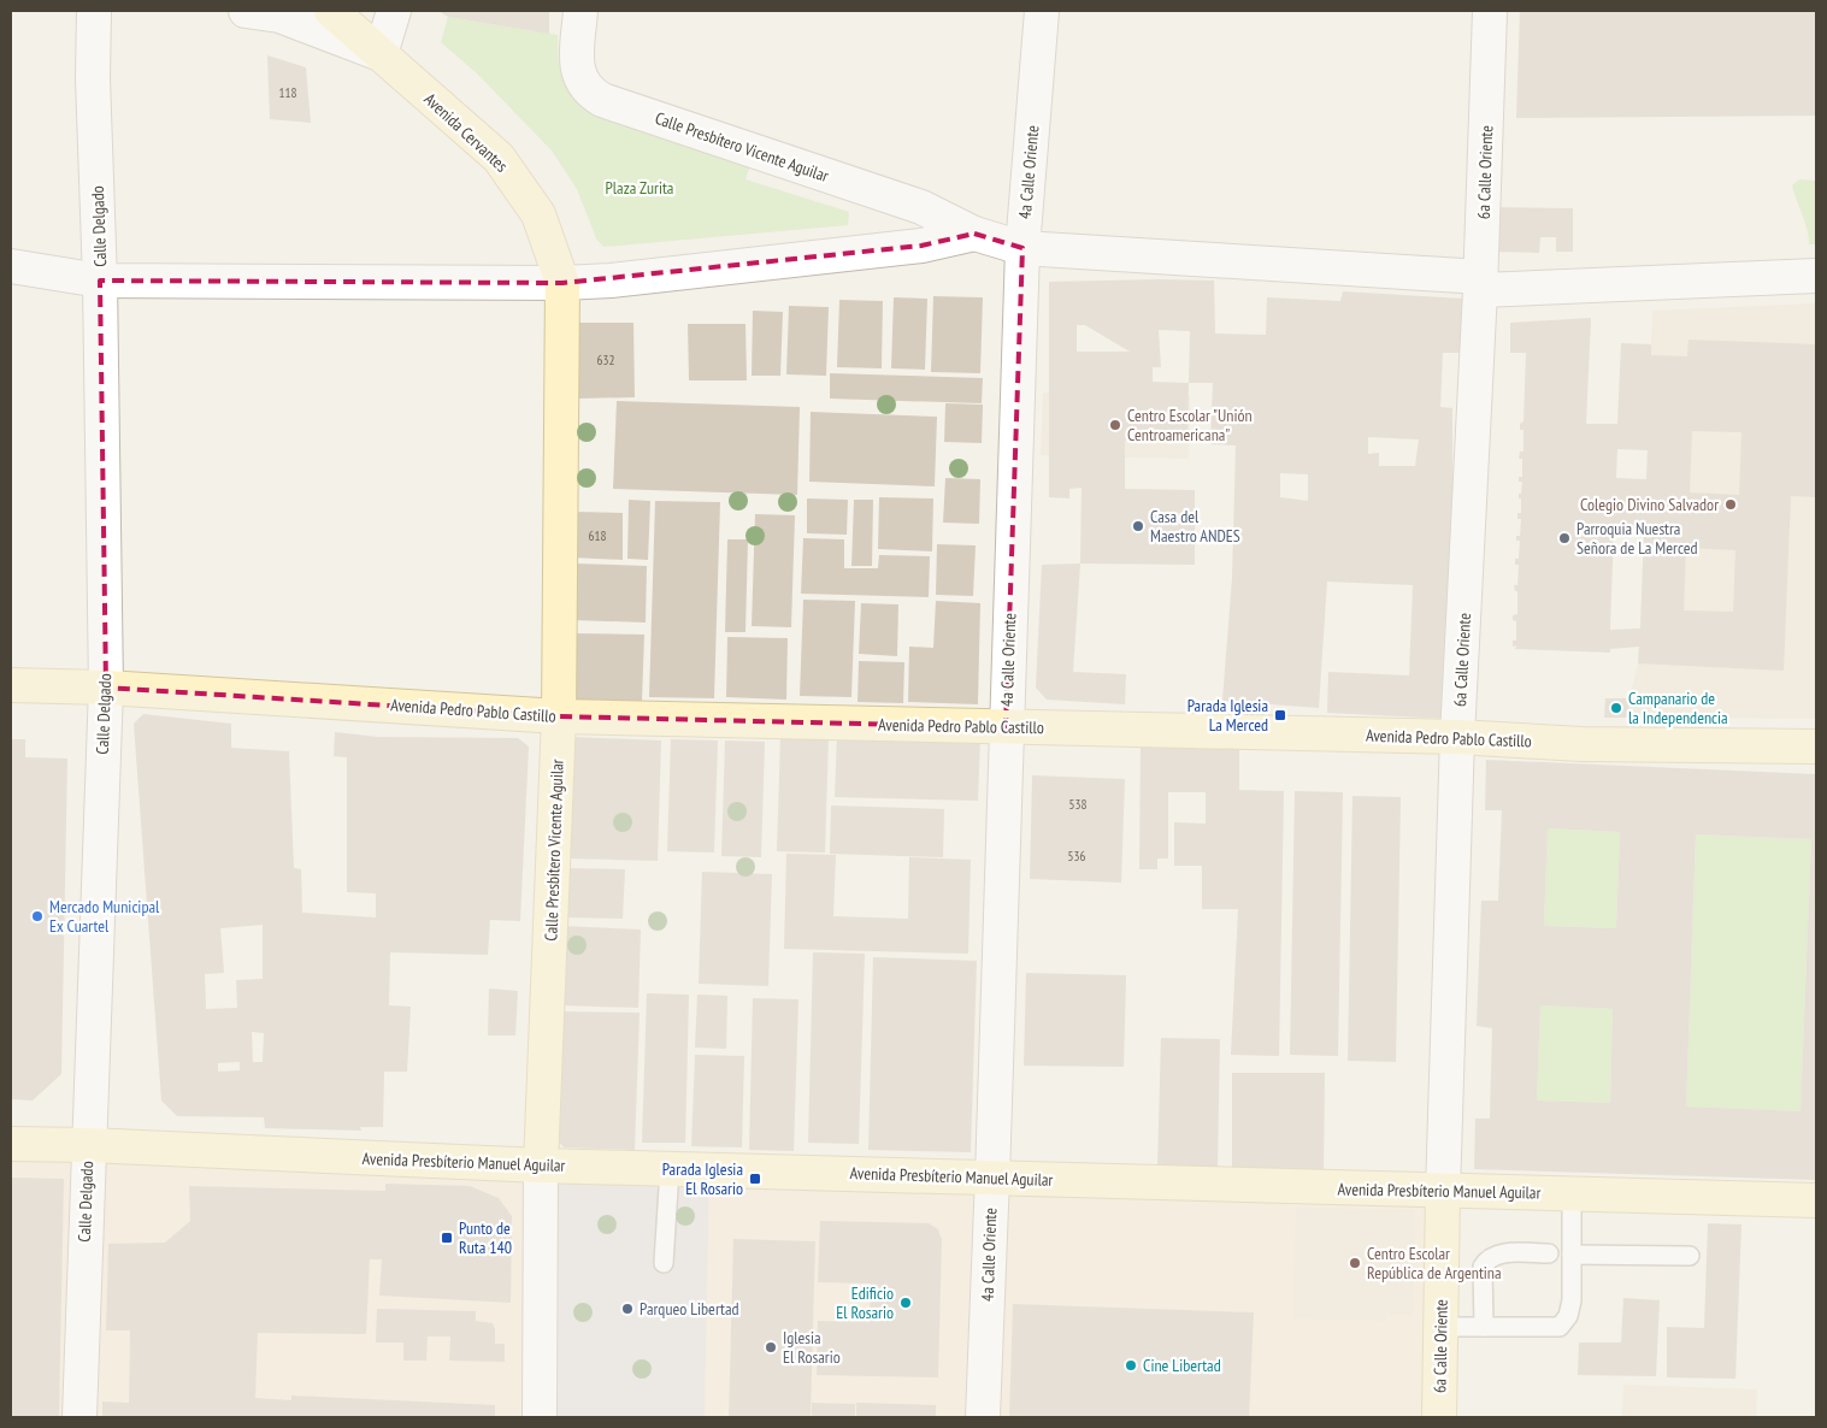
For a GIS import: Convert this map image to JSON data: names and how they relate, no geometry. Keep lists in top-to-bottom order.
{
  "streets": {
    "main road": [
      "Avenida Cervantes",
      "Calle Presbítero Vicente Aguilar",
      "6a Calle Oriente",
      "Avenida Pedro Pablo Castillo",
      "Avenida Presbíterio Manuel Aguilar"
    ],
    "street": ["4a Calle Oriente", "Calle Delgado"]
  },
  "crossings": [
    ["Avenida Cervantes", "Calle Presbítero Vicente Aguilar"],
    ["Calle Presbítero Vicente Aguilar", "4a Calle Oriente"],
    ["Calle Presbítero Vicente Aguilar", "6a Calle Oriente"],
    ["Calle Presbítero Vicente Aguilar", "Avenida Pedro Pablo Castillo"],
    ["Calle Presbítero Vicente Aguilar", "Avenida Presbíterio Manuel Aguilar"],
    ["4a Calle Oriente", "Avenida Pedro Pablo Castillo"],
    ["4a Calle Oriente", "Avenida Presbíterio Manuel Aguilar"],
    ["6a Calle Oriente", "Avenida Pedro Pablo Castillo"],
    ["6a Calle Oriente", "Avenida Presbíterio Manuel Aguilar"],
    ["Calle Delgado", "Avenida Pedro Pablo Castillo"],
    ["Calle Delgado", "Avenida Presbíterio Manuel Aguilar"]
  ],
  "parks": ["Plaza Zurita"],
  "places": {
    "other": [
      "Centro Escolar \"Unión Centroamericana\"",
      "Colegio Divino Salvador",
      "Casa del Maestro ANDES",
      "Parroquia Nuestra Señora de La Merced",
      "Campanario de la Independencia",
      "Mercado Municipal Ex Cuartel",
      "Centro Escolar República de Argentina",
      "Edificio El Rosario",
      "Parqueo Libertad",
      "Iglesia El Rosario",
      "Cine Libertad"
    ],
    "transit": ["Parada Iglesia La Merced", "Parada Iglesia El Rosario", "Punto de Ruta 140"]
  },
  "house_numbers": [
    "118",
    "632",
    "618",
    "538",
    "536"
  ]
}
